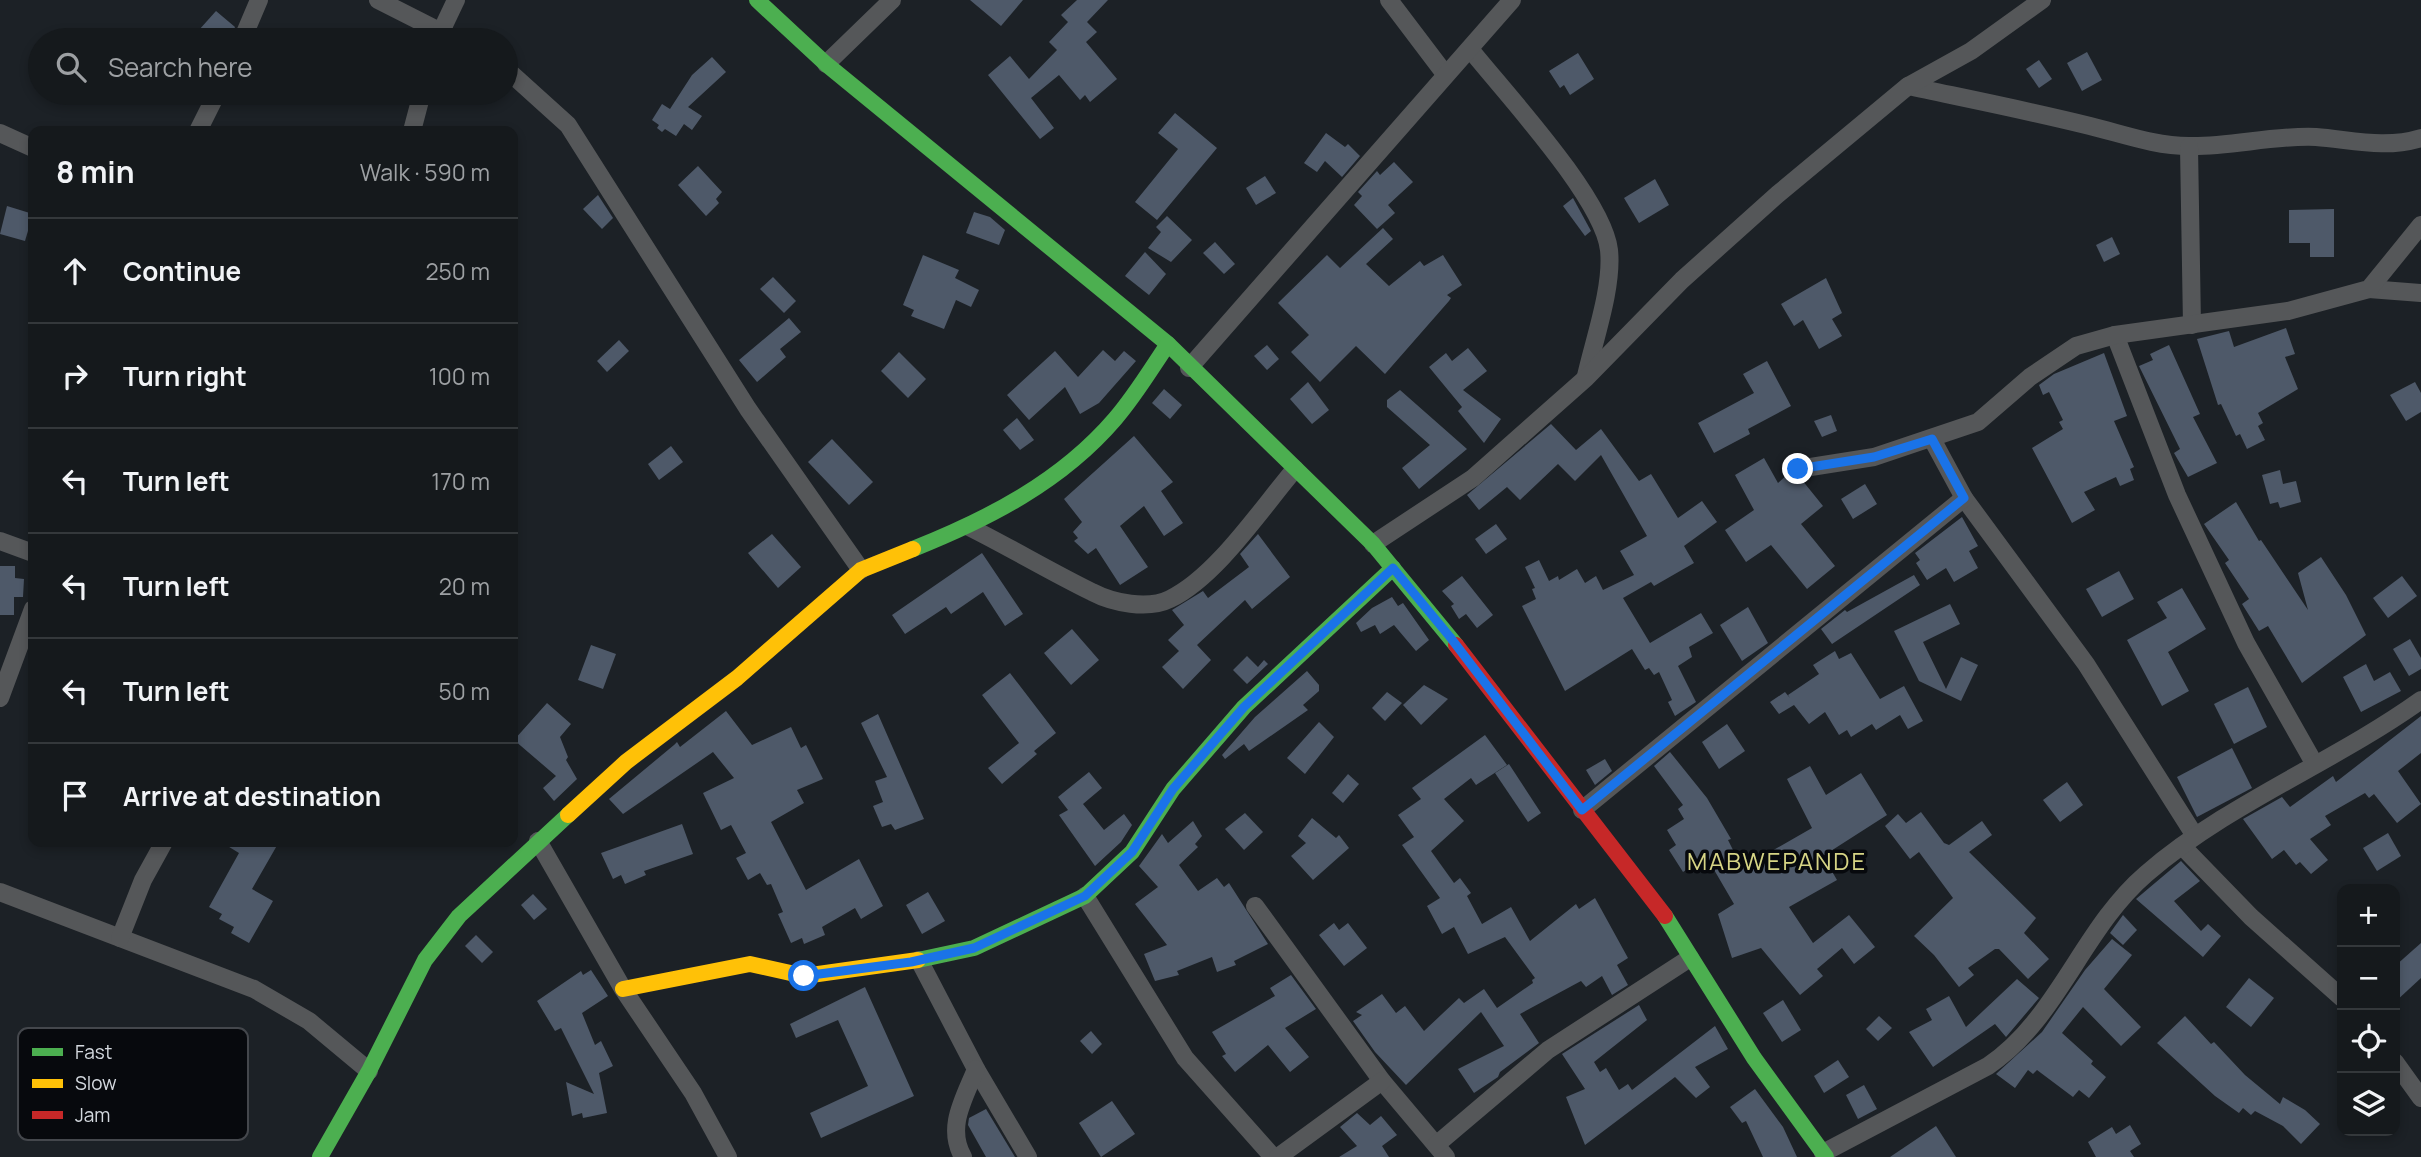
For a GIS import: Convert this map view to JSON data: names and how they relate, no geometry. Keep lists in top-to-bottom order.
{
  "districts": ["MABWEPANDE"],
  "legend": ["Fast", "Slow", "Jam"],
  "page": {
    "search": "Search here",
    "heading": ["8 min", "Walk · 590 m"],
    "list": [
      ["Continue", "250 m"],
      ["Turn right", "100 m"],
      ["Turn left", "170 m"],
      ["Turn left", "20 m"],
      ["Turn left", "50 m"],
      "Arrive at destination"
    ],
    "map_buttons": ["+", "−"]
  }
}
